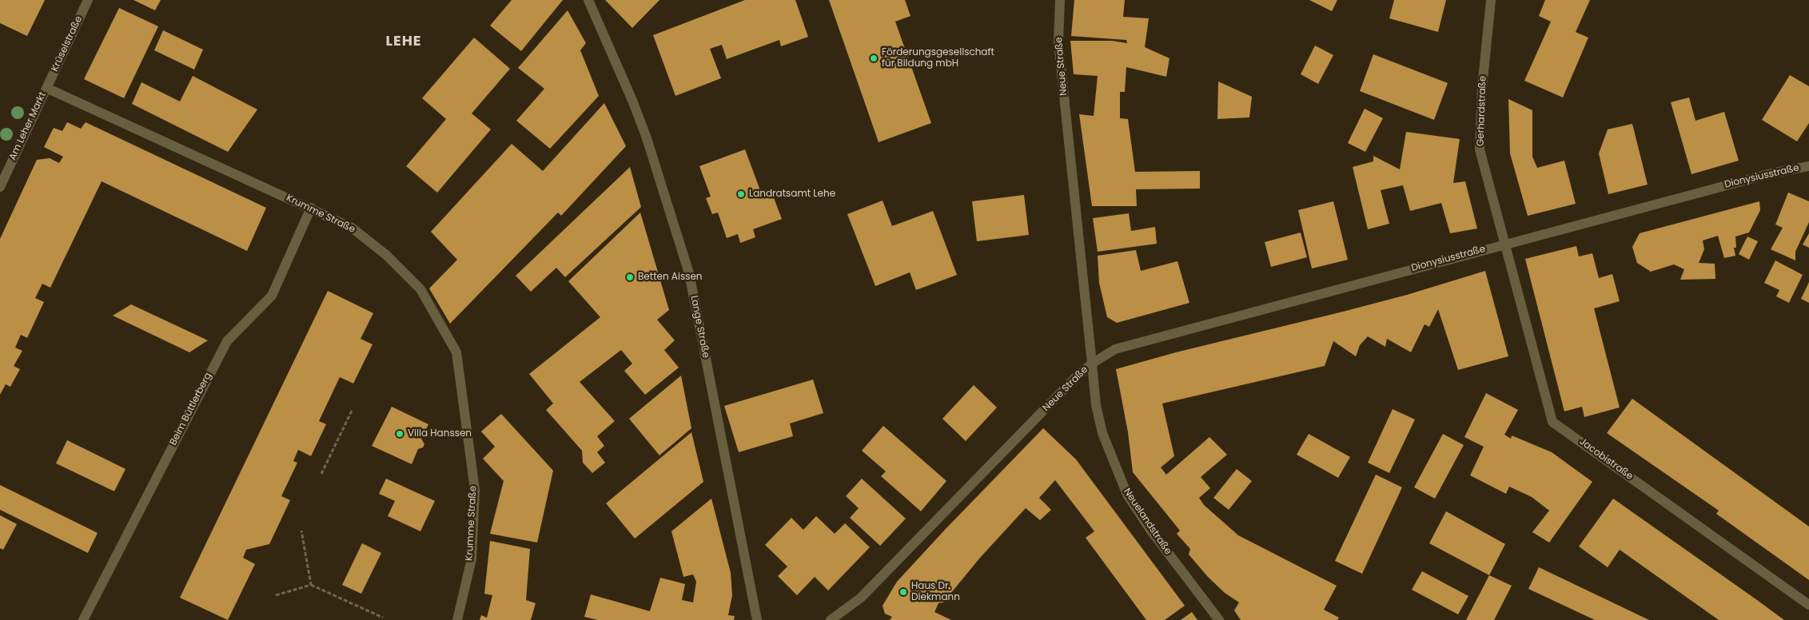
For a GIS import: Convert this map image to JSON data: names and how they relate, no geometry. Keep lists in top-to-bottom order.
{
  "streets": {
    "street": [
      "Krüselstraße",
      "Neue Straße",
      "Gerhardstraße",
      "Am Leher Markt",
      "Dionysiusstraße",
      "Krumme Straße",
      "Lange Straße",
      "Beim Büttlerberg",
      "Jacobistraße",
      "Neuelandstraße"
    ]
  },
  "crossings": [
    ["Krüselstraße", "Am Leher Markt"],
    ["Krüselstraße", "Krumme Straße"],
    ["Neue Straße", "Dionysiusstraße"],
    ["Neue Straße", "Neuelandstraße"],
    ["Gerhardstraße", "Dionysiusstraße"],
    ["Gerhardstraße", "Jacobistraße"],
    ["Am Leher Markt", "Krumme Straße"],
    ["Dionysiusstraße", "Jacobistraße"],
    ["Dionysiusstraße", "Neuelandstraße"],
    ["Krumme Straße", "Beim Büttlerberg"]
  ],
  "districts": ["LEHE"],
  "places": [
    "Förderungsgesellschaft für Bildung mbH",
    "Landratsamt Lehe",
    "Betten Aissen",
    "Villa Hanssen",
    "Haus Dr. Diekmann"
  ]
}
